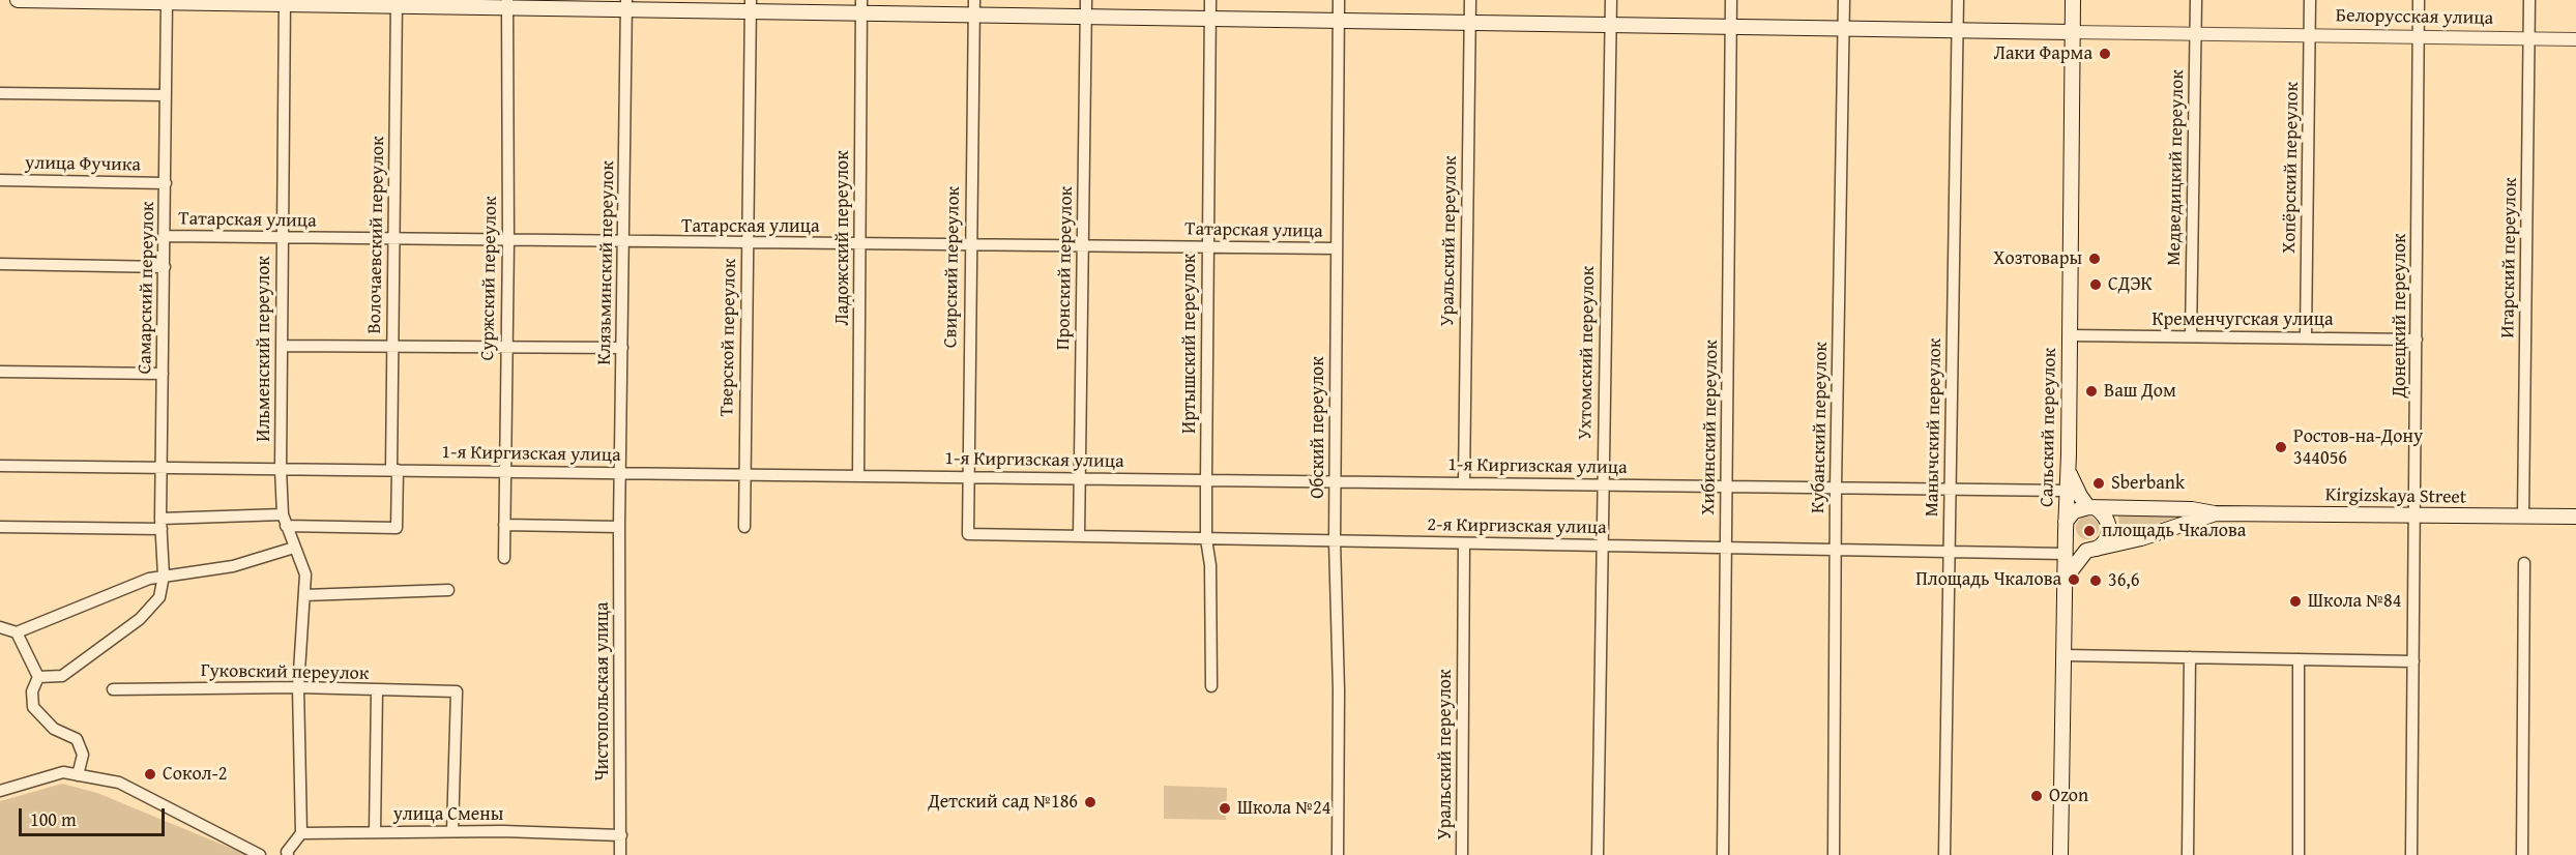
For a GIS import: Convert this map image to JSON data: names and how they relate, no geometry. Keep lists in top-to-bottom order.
{
  "streets": {
    "main road": ["Белорусская улица", "Сальский переулок", "Kirgizskaya Street"],
    "street": [
      "улица Фучика",
      "Медведицкий переулок",
      "Хопёрский переулок",
      "Татарская улица",
      "Волочаевский переулок",
      "Ладожский переулок",
      "Уральский переулок",
      "Игарский переулок",
      "Клязьминский переулок",
      "Свирский переулок",
      "Пронский переулок",
      "Суржский переулок",
      "Самарский переулок",
      "Донецкий переулок",
      "Кременчугская улица",
      "Тверской переулок",
      "Иртышский переулок",
      "Ильменский переулок",
      "Ухтомский переулок",
      "Обский переулок",
      "Хибинский переулок",
      "Кубанский переулок",
      "Манычский переулок",
      "1-я Киргизская улица",
      "2-я Киргизская улица",
      "Гуковский переулок",
      "Чистопольская улица",
      "улица Смены"
    ]
  },
  "crossings": [
    ["Белорусская улица", "Медведицкий переулок"],
    ["Белорусская улица", "Хопёрский переулок"],
    ["Белорусская улица", "Волочаевский переулок"],
    ["Белорусская улица", "Ладожский переулок"],
    ["Белорусская улица", "Уральский переулок"],
    ["Белорусская улица", "Игарский переулок"],
    ["Белорусская улица", "Клязьминский переулок"],
    ["Белорусская улица", "Свирский переулок"],
    ["Белорусская улица", "Пронский переулок"],
    ["Белорусская улица", "Суржский переулок"],
    ["Белорусская улица", "Самарский переулок"],
    ["Белорусская улица", "Донецкий переулок"],
    ["Белорусская улица", "Тверской переулок"],
    ["Белорусская улица", "Иртышский переулок"],
    ["Белорусская улица", "Ильменский переулок"],
    ["Белорусская улица", "Ухтомский переулок"],
    ["Белорусская улица", "Обский переулок"],
    ["Белорусская улица", "Хибинский переулок"],
    ["Белорусская улица", "Кубанский переулок"],
    ["Белорусская улица", "Манычский переулок"],
    ["Белорусская улица", "Сальский переулок"],
    ["улица Фучика", "Самарский переулок"],
    ["Медведицкий переулок", "Кременчугская улица"],
    ["Хопёрский переулок", "Кременчугская улица"],
    ["Татарская улица", "Волочаевский переулок"],
    ["Татарская улица", "Ладожский переулок"],
    ["Татарская улица", "Клязьминский переулок"],
    ["Татарская улица", "Свирский переулок"],
    ["Татарская улица", "Пронский переулок"],
    ["Татарская улица", "Суржский переулок"],
    ["Татарская улица", "Самарский переулок"],
    ["Татарская улица", "Тверской переулок"],
    ["Татарская улица", "Иртышский переулок"],
    ["Татарская улица", "Ильменский переулок"],
    ["Татарская улица", "Обский переулок"],
    ["Волочаевский переулок", "Ильменский переулок"],
    ["Волочаевский переулок", "1-я Киргизская улица"],
    ["Ладожский переулок", "1-я Киргизская улица"],
    ["Уральский переулок", "1-я Киргизская улица"],
    ["Уральский переулок", "2-я Киргизская улица"],
    ["Игарский переулок", "Kirgizskaya Street"],
    ["Клязьминский переулок", "1-я Киргизская улица"],
    ["Клязьминский переулок", "Чистопольская улица"],
    ["Свирский переулок", "1-я Киргизская улица"],
    ["Свирский переулок", "2-я Киргизская улица"],
    ["Пронский переулок", "1-я Киргизская улица"],
    ["Пронский переулок", "2-я Киргизская улица"],
    ["Суржский переулок", "1-я Киргизская улица"],
    ["Самарский переулок", "1-я Киргизская улица"],
    ["Донецкий переулок", "Кременчугская улица"],
    ["Донецкий переулок", "Kirgizskaya Street"],
    ["Кременчугская улица", "Сальский переулок"],
    ["Тверской переулок", "1-я Киргизская улица"],
    ["Иртышский переулок", "1-я Киргизская улица"],
    ["Иртышский переулок", "2-я Киргизская улица"],
    ["Ильменский переулок", "1-я Киргизская улица"],
    ["Ильменский переулок", "Гуковский переулок"],
    ["Ильменский переулок", "улица Смены"],
    ["Ухтомский переулок", "1-я Киргизская улица"],
    ["Ухтомский переулок", "2-я Киргизская улица"],
    ["Обский переулок", "1-я Киргизская улица"],
    ["Обский переулок", "2-я Киргизская улица"],
    ["Хибинский переулок", "1-я Киргизская улица"],
    ["Хибинский переулок", "2-я Киргизская улица"],
    ["Кубанский переулок", "1-я Киргизская улица"],
    ["Кубанский переулок", "2-я Киргизская улица"],
    ["Манычский переулок", "1-я Киргизская улица"],
    ["Манычский переулок", "2-я Киргизская улица"],
    ["Сальский переулок", "1-я Киргизская улица"],
    ["Сальский переулок", "Kirgizskaya Street"],
    ["Сальский переулок", "2-я Киргизская улица"],
    ["Гуковский переулок", "улица Смены"],
    ["Чистопольская улица", "улица Смены"]
  ],
  "places": [
    "Лаки Фарма",
    "Хозтовары",
    "СДЭК",
    "Ваш Дом",
    "Ростов-на-Дону 344056",
    "Sberbank",
    "площадь Чкалова",
    "Площадь Чкалова",
    "36,6",
    "Школа №84",
    "Сокол-2",
    "Ozon",
    "Детский сад №186",
    "Школа №24"
  ],
  "scale_bar": "100 m"
}
